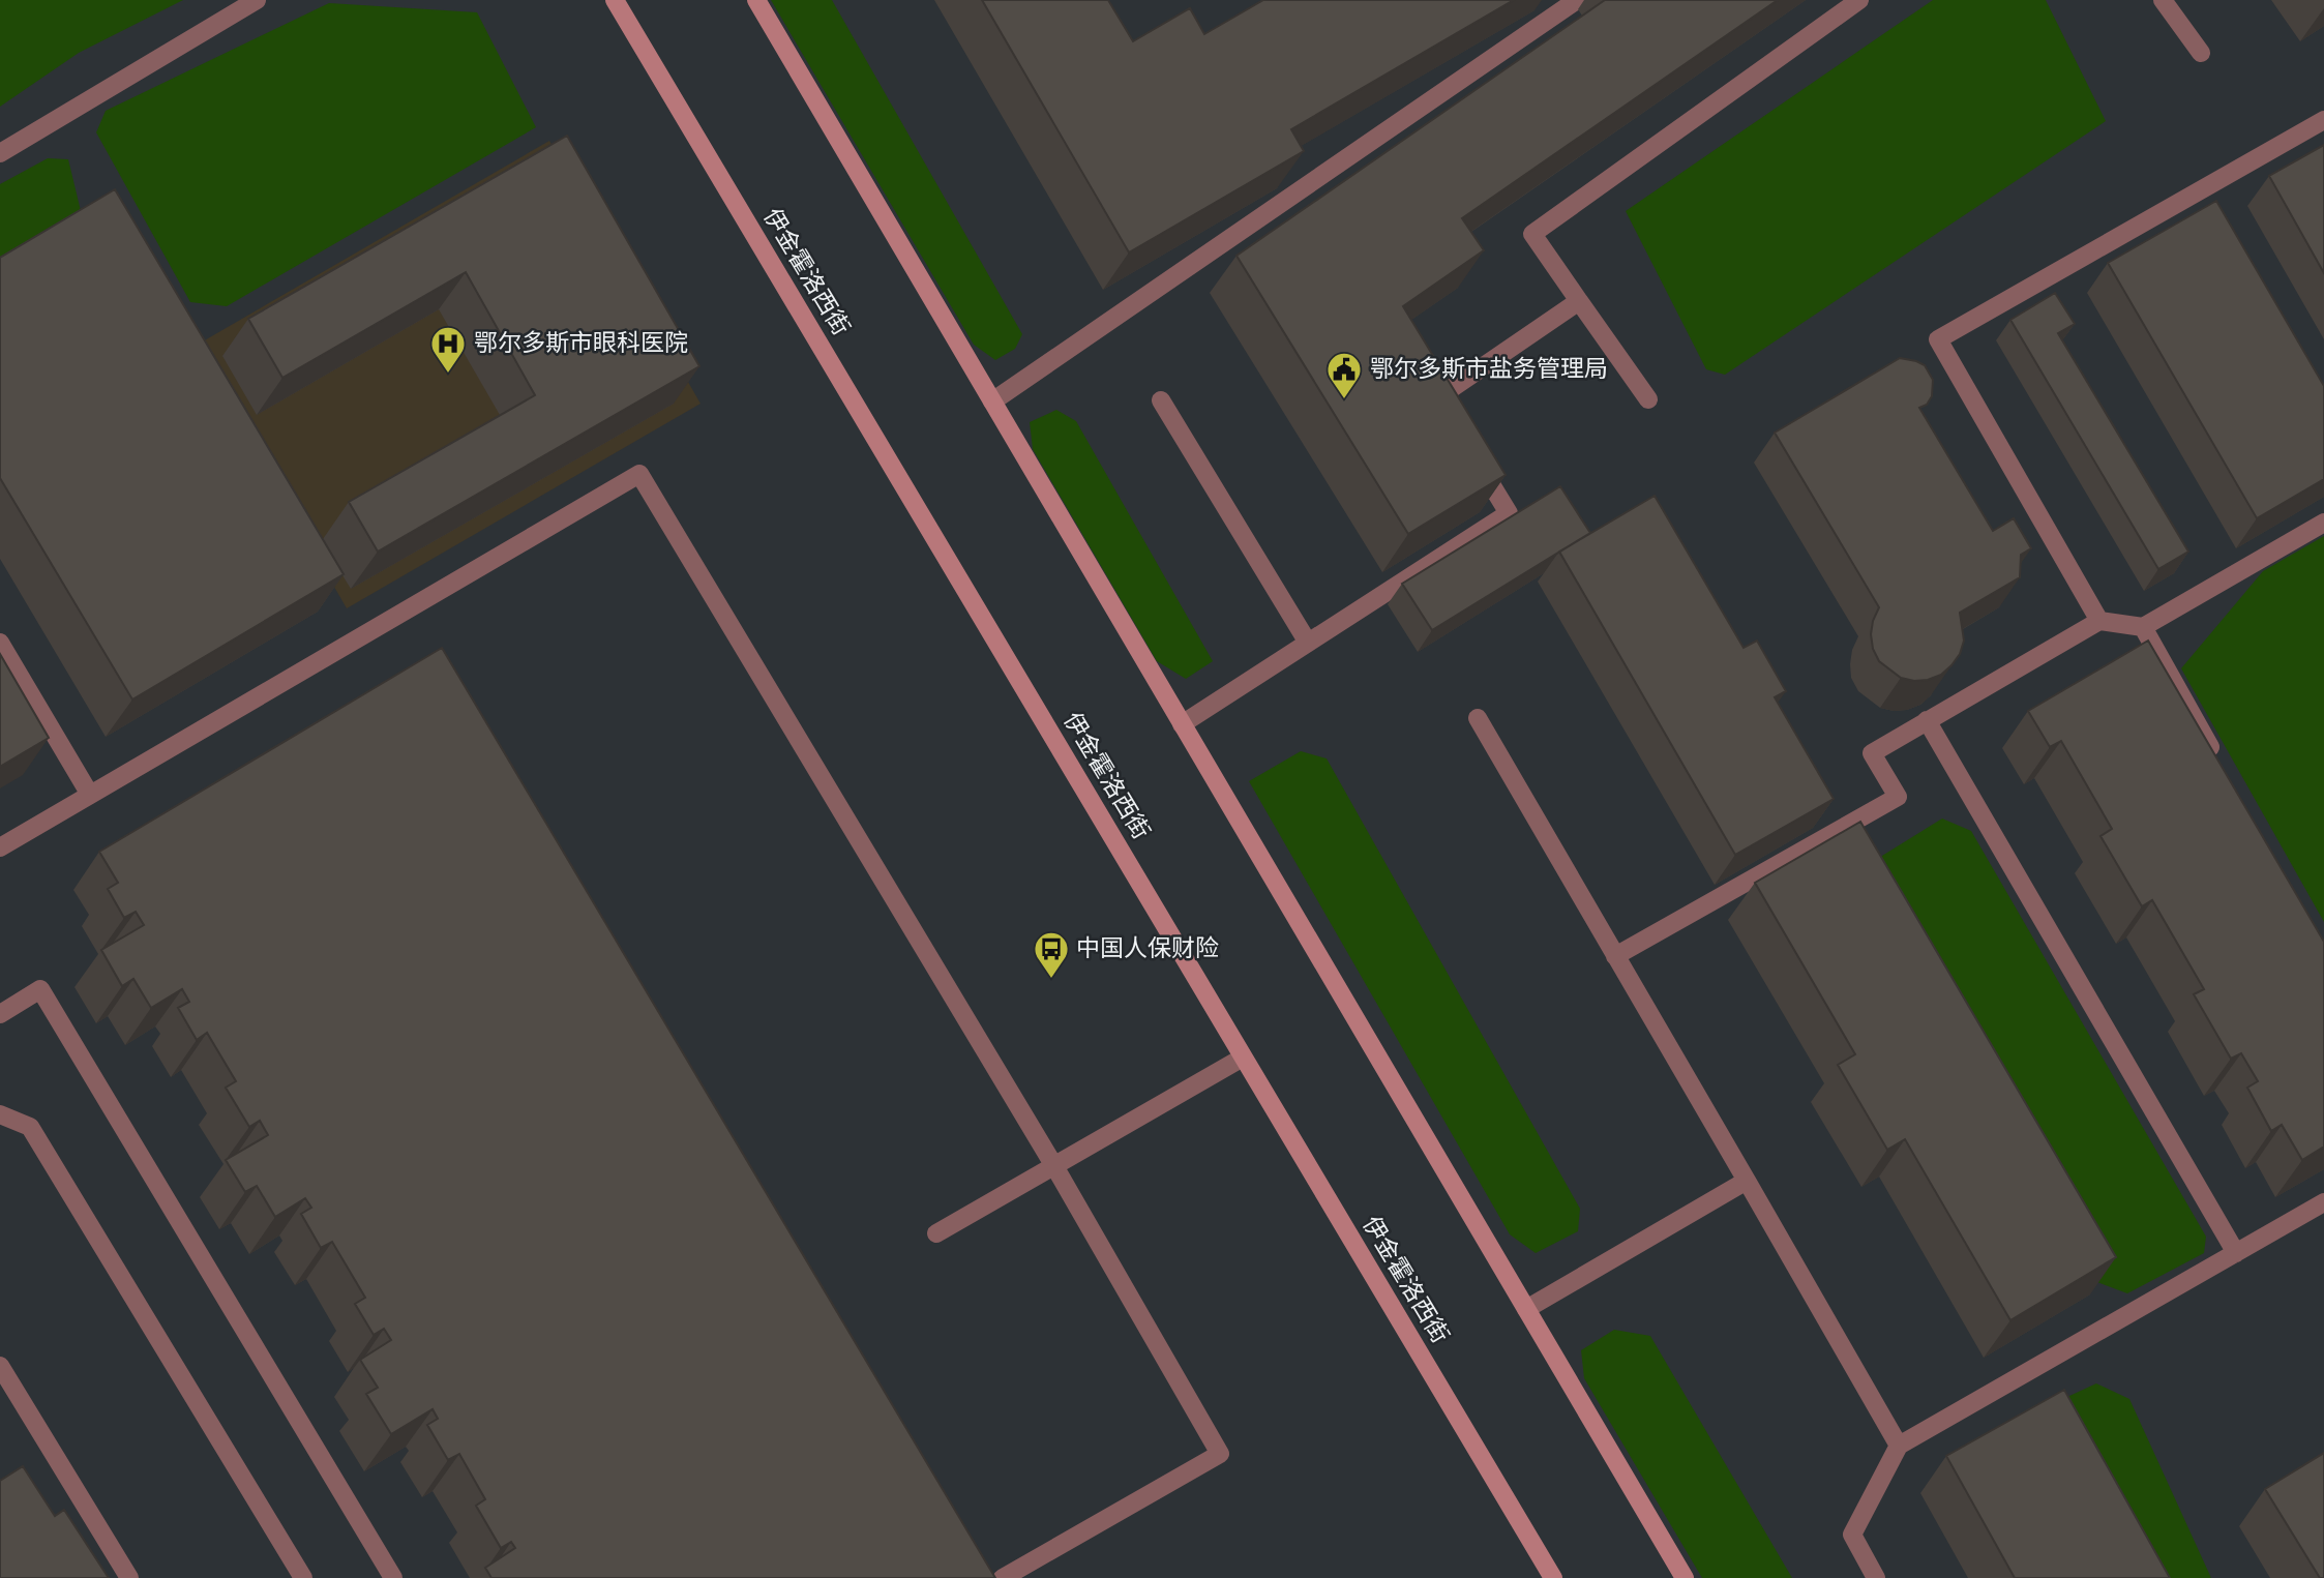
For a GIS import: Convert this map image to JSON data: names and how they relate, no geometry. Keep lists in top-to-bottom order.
{
  "streets": {
    "street": ["伊金霍洛西街"]
  },
  "places": {
    "hospital": ["鄂尔多斯市眼科医院"],
    "public building": ["鄂尔多斯市盐务管理局"],
    "bus stop": ["中国人保财险"]
  }
}
